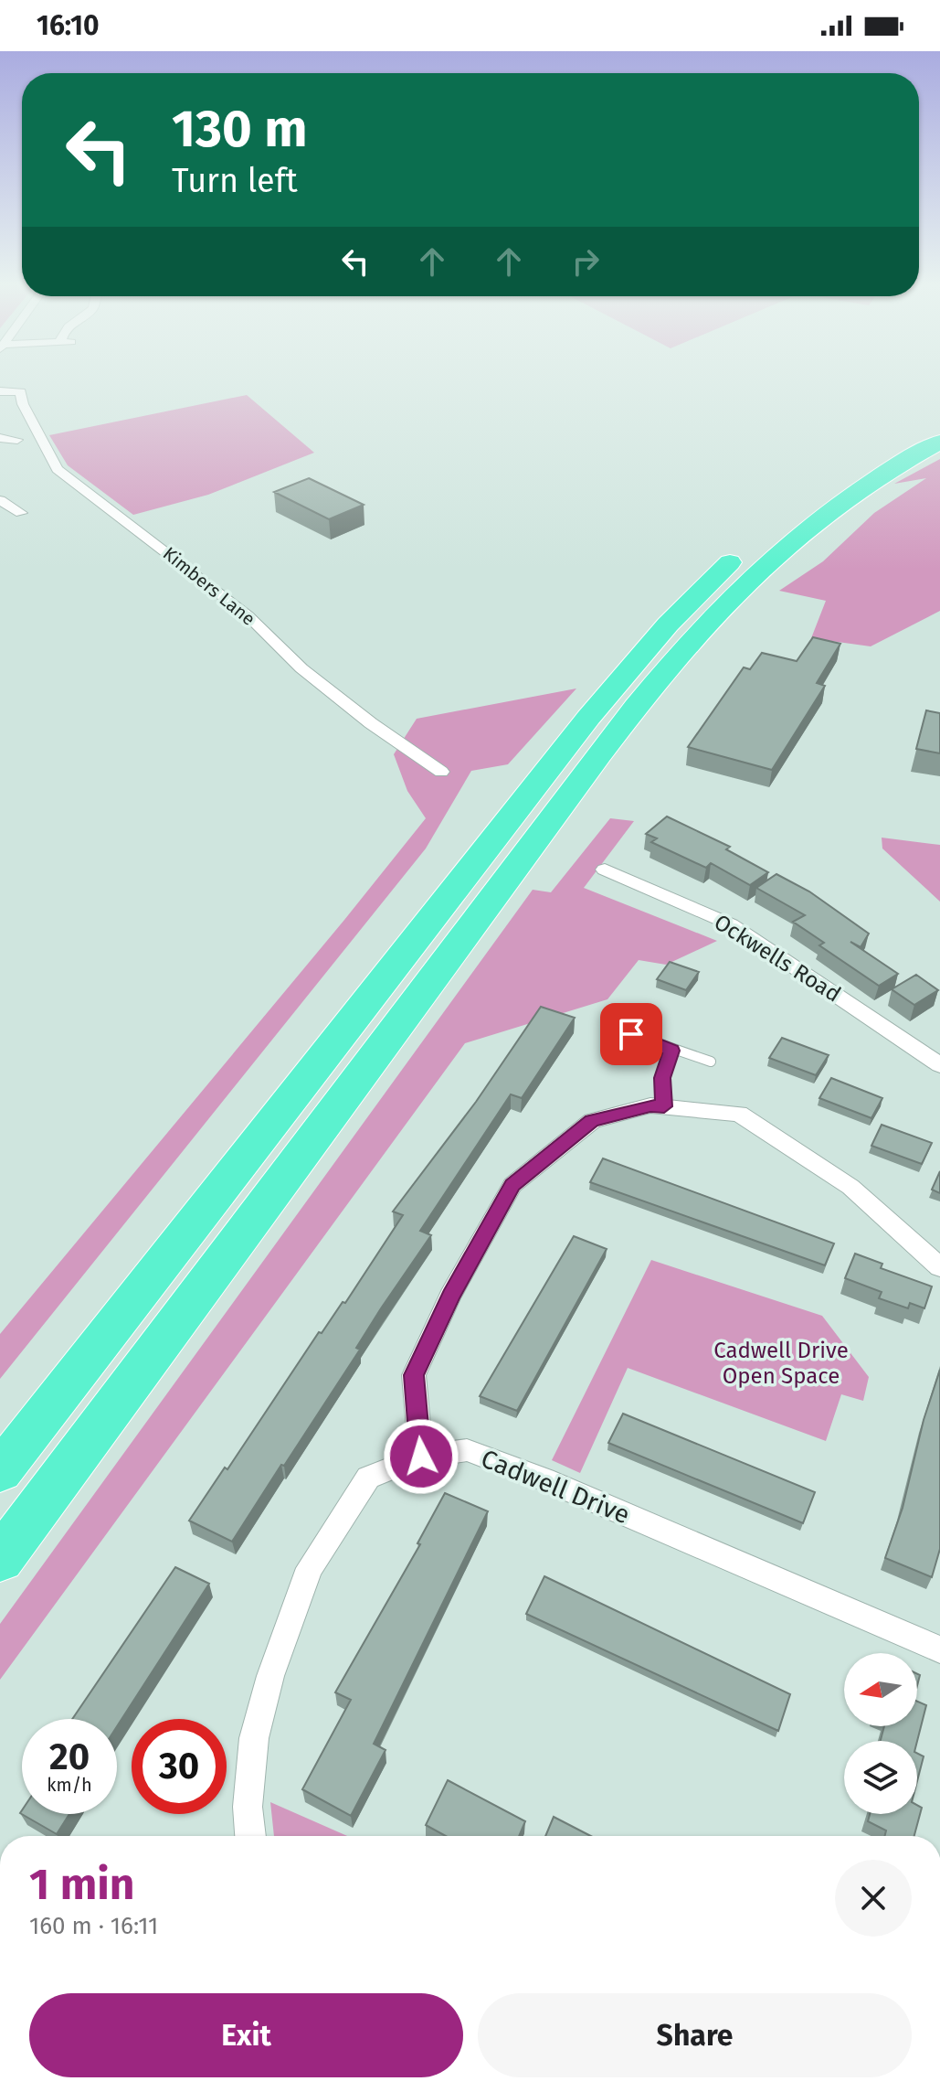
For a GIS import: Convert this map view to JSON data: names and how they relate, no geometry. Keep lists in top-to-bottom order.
{
  "streets": {
    "street": ["Kimbers Lane", "Ockwells Road", "Cadwell Drive"]
  },
  "parks": ["Cadwell Drive Open Space"],
  "north": "left",
  "page": {
    "status": "16:10",
    "turn": ["130 m", "Turn left"],
    "speed": "20 km/h",
    "limit": "30",
    "heading": ["1 min", "160 m · 16:11"],
    "buttons": ["Exit", "Share"]
  }
}
